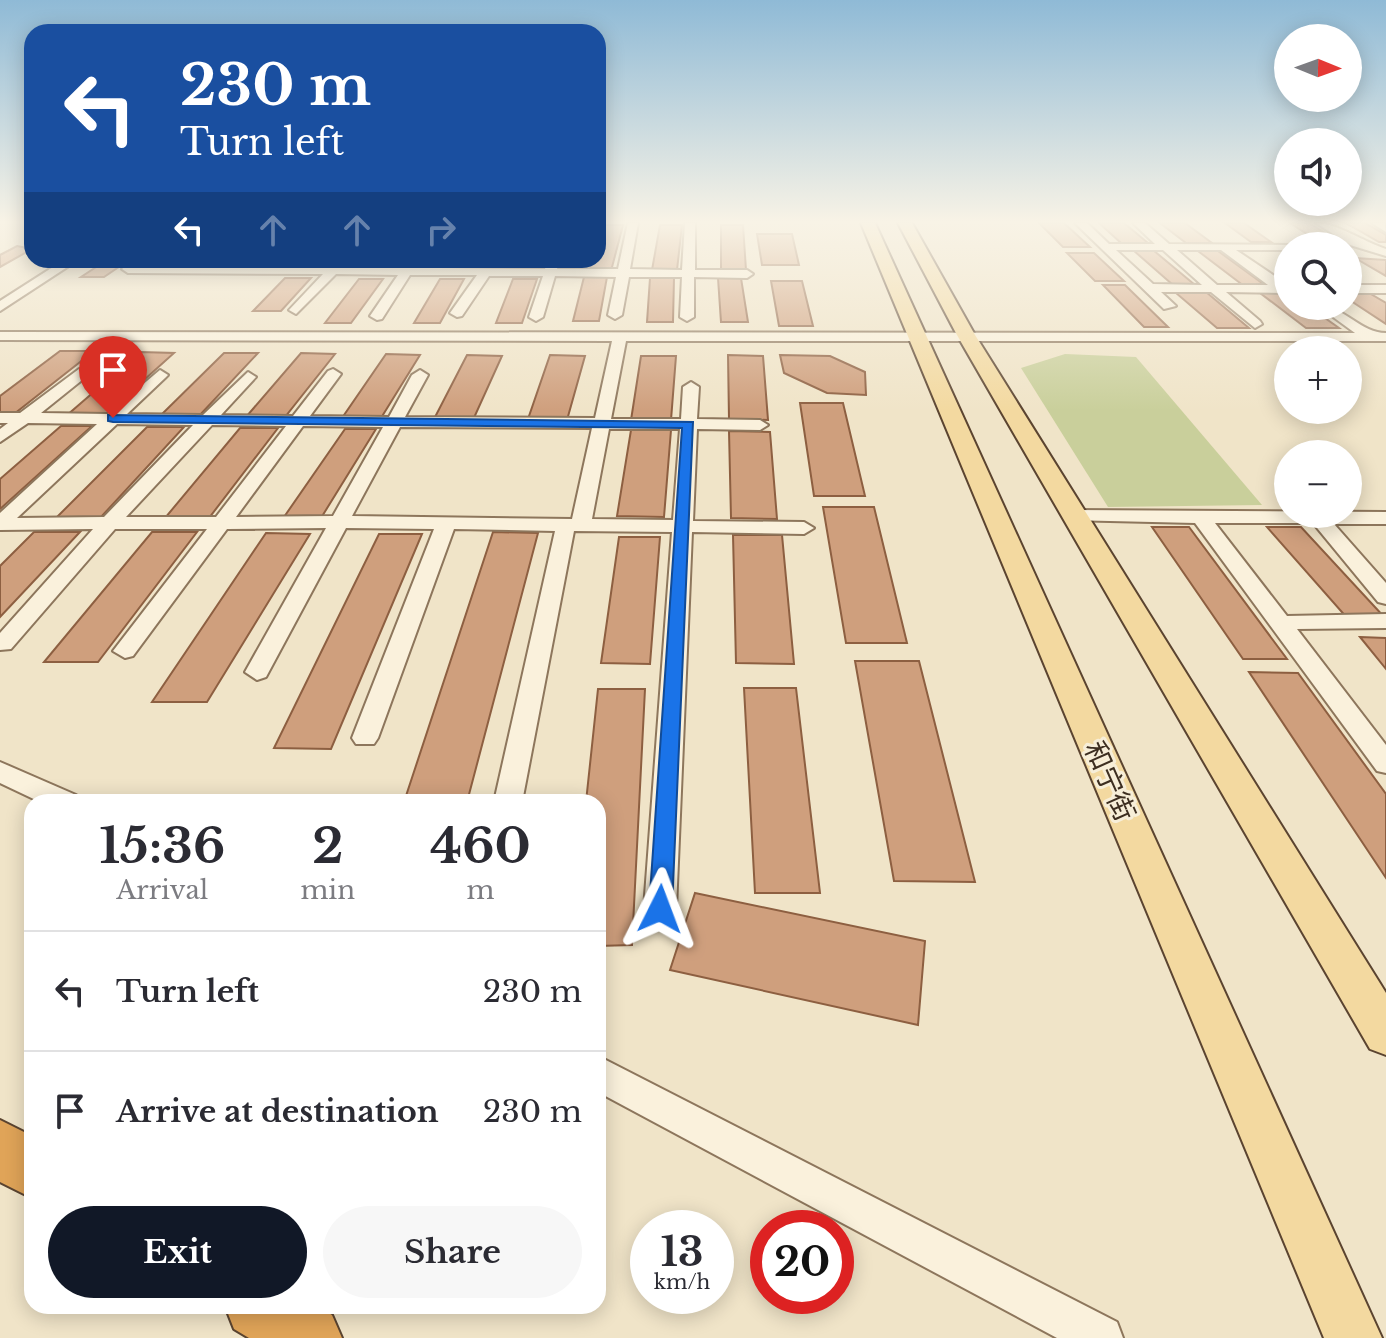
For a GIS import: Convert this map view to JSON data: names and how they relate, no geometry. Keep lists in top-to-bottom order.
{
  "streets": {
    "main road": ["和宁街"]
  },
  "north": "right",
  "page": {
    "map_buttons": ["+", "−"],
    "turn": ["230 m", "Turn left"],
    "eta": [
      "15:36",
      "Arrival",
      "2",
      "min",
      "460",
      "m"
    ],
    "list": [
      {
        "name": "Turn left",
        "value": "230 m"
      },
      {
        "name": "Arrive at destination",
        "value": "230 m"
      }
    ],
    "buttons": ["Exit", "Share"],
    "speed": "13 km/h",
    "limit": "20"
  }
}
